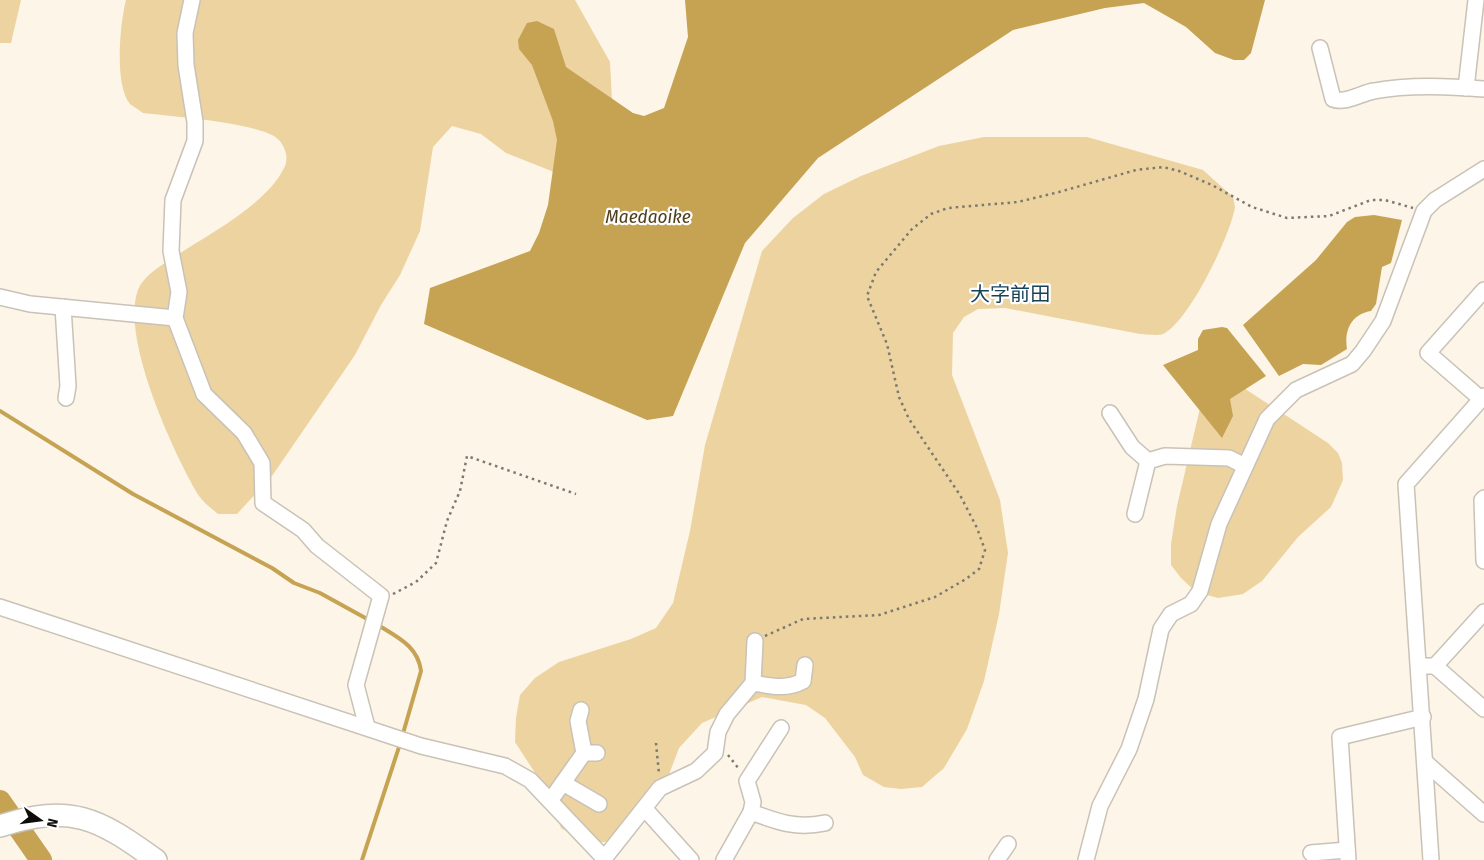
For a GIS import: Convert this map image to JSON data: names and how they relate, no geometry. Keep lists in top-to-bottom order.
{
  "districts": ["大字前田"],
  "water": ["Maedaoike"],
  "north": "right"
}
